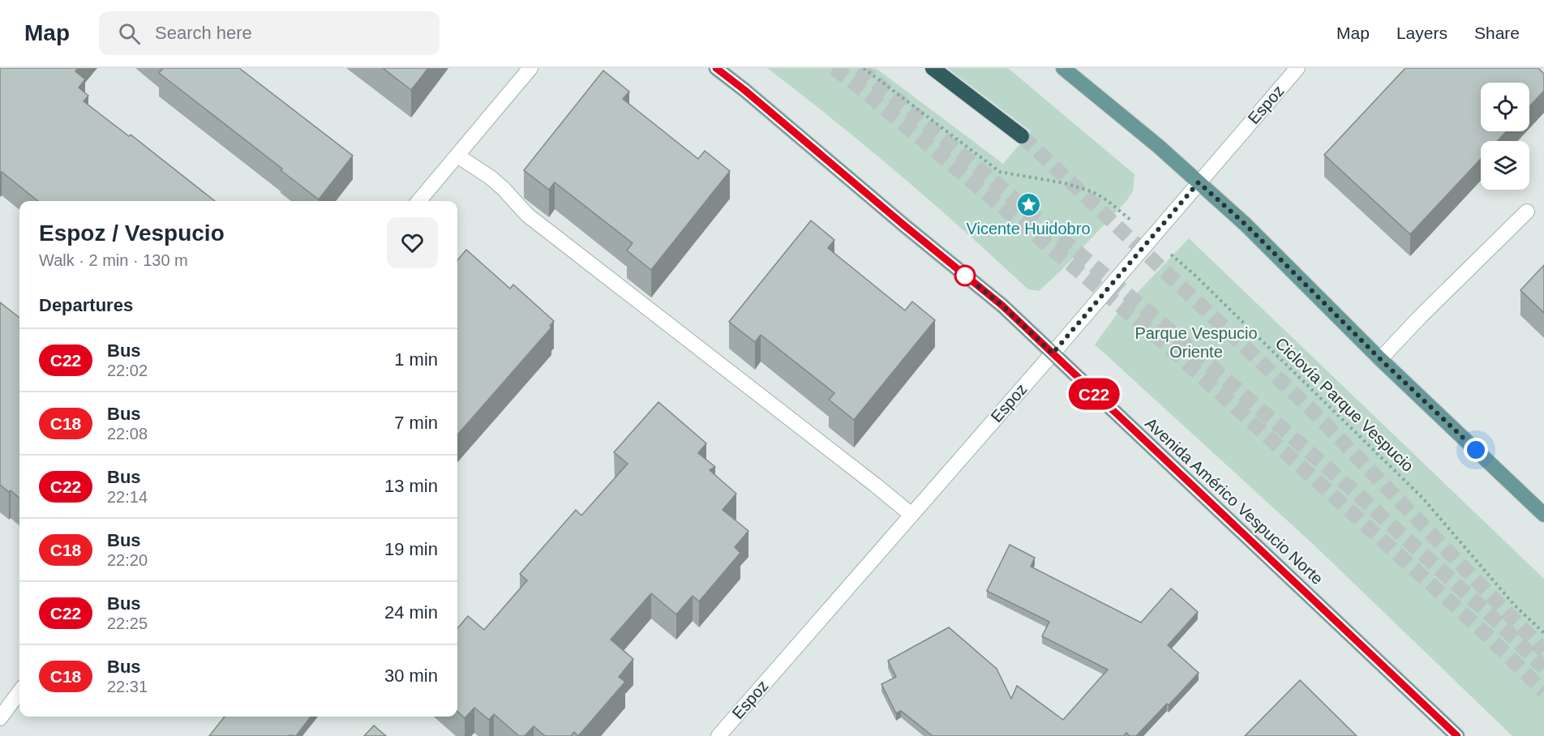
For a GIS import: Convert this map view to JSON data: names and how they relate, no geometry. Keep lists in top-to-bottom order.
{
  "streets": {
    "main road": ["Avenida Américo Vespucio Norte"],
    "street": ["Espoz"],
    "path": ["Ciclovía Parque Vespucio"]
  },
  "crossings": [
    ["Espoz", "Ciclovía Parque Vespucio"],
    ["Espoz", "Avenida Américo Vespucio Norte"]
  ],
  "parks": ["Parque Vespucio Oriente"],
  "places": {
    "place": ["Vicente Huidobro"]
  },
  "lines": ["bus line C22"],
  "page": {
    "header": "Map",
    "search": "Search here",
    "nav": ["Map", "Layers", "Share"],
    "on_map": "C22",
    "heading": [
      ["Espoz / Vespucio", "Walk · 2 min · 130 m"],
      "Departures"
    ],
    "list": [
      {
        "mark": "C22",
        "name": "Bus",
        "note": "22:02",
        "value": "1 min"
      },
      {
        "mark": "C18",
        "name": "Bus",
        "note": "22:08",
        "value": "7 min"
      },
      {
        "mark": "C22",
        "name": "Bus",
        "note": "22:14",
        "value": "13 min"
      },
      {
        "mark": "C18",
        "name": "Bus",
        "note": "22:20",
        "value": "19 min"
      },
      {
        "mark": "C22",
        "name": "Bus",
        "note": "22:25",
        "value": "24 min"
      },
      {
        "mark": "C18",
        "name": "Bus",
        "note": "22:31",
        "value": "30 min"
      }
    ]
  }
}
